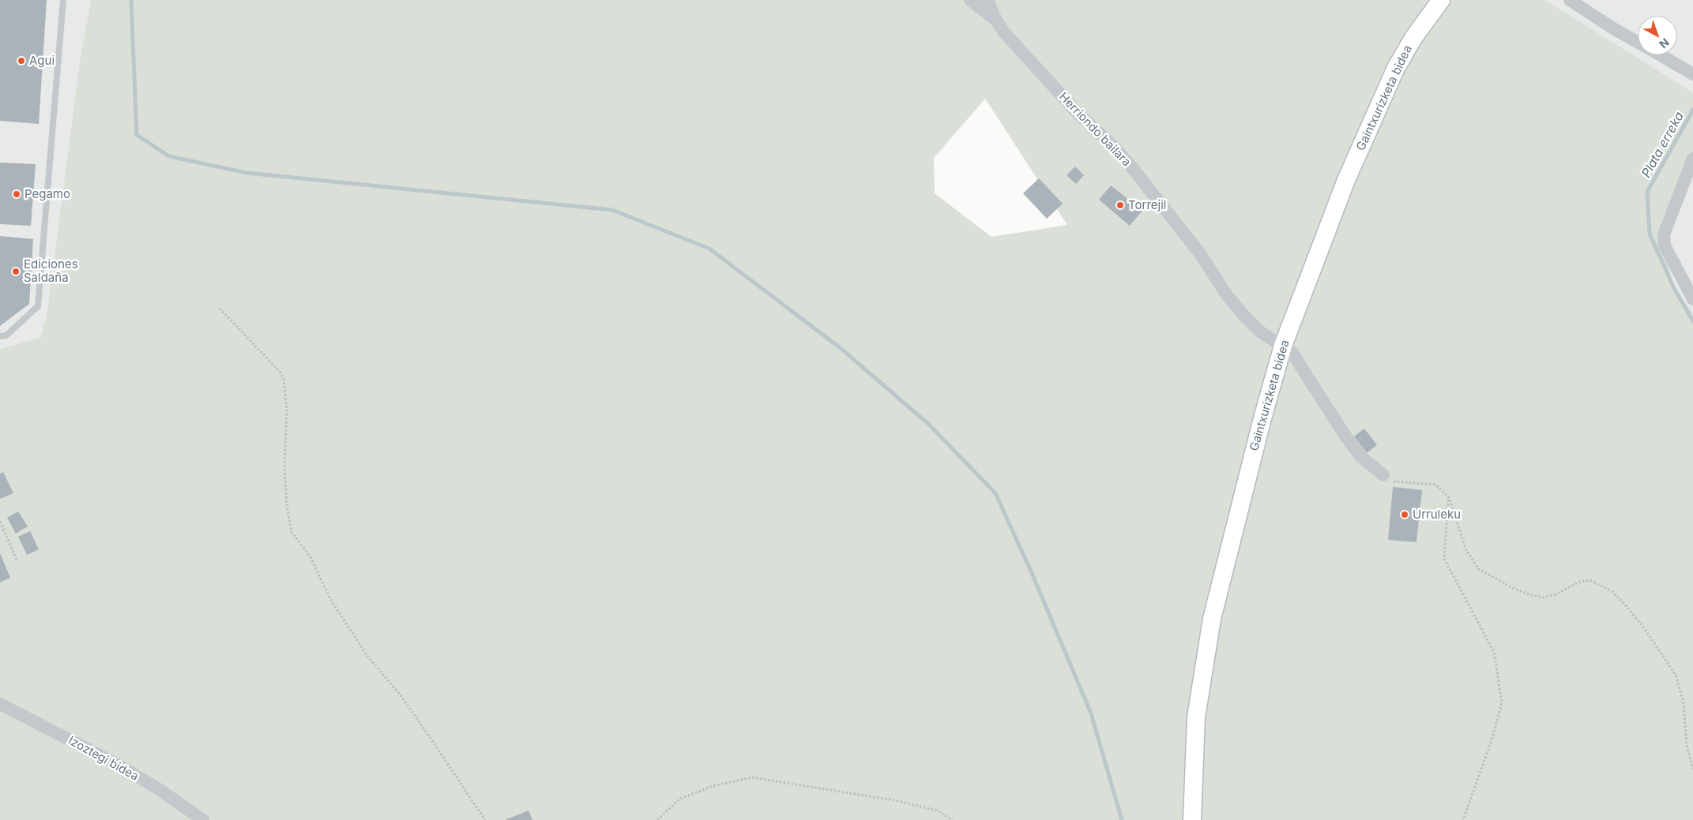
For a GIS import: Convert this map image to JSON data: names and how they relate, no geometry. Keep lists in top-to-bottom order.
{
  "streets": {
    "main road": ["Gaintxurizketa bidea"],
    "street": ["Herriondo bailara", "Izoztegi bidea"]
  },
  "crossings": [
    ["Gaintxurizketa bidea", "Herriondo bailara"]
  ],
  "water": ["Plata erreka"],
  "places": [
    "Agui",
    "Pegamo",
    "Torrejil",
    "Ediciones Saldaña",
    "Urruleku"
  ],
  "north": "bottom right"
}
